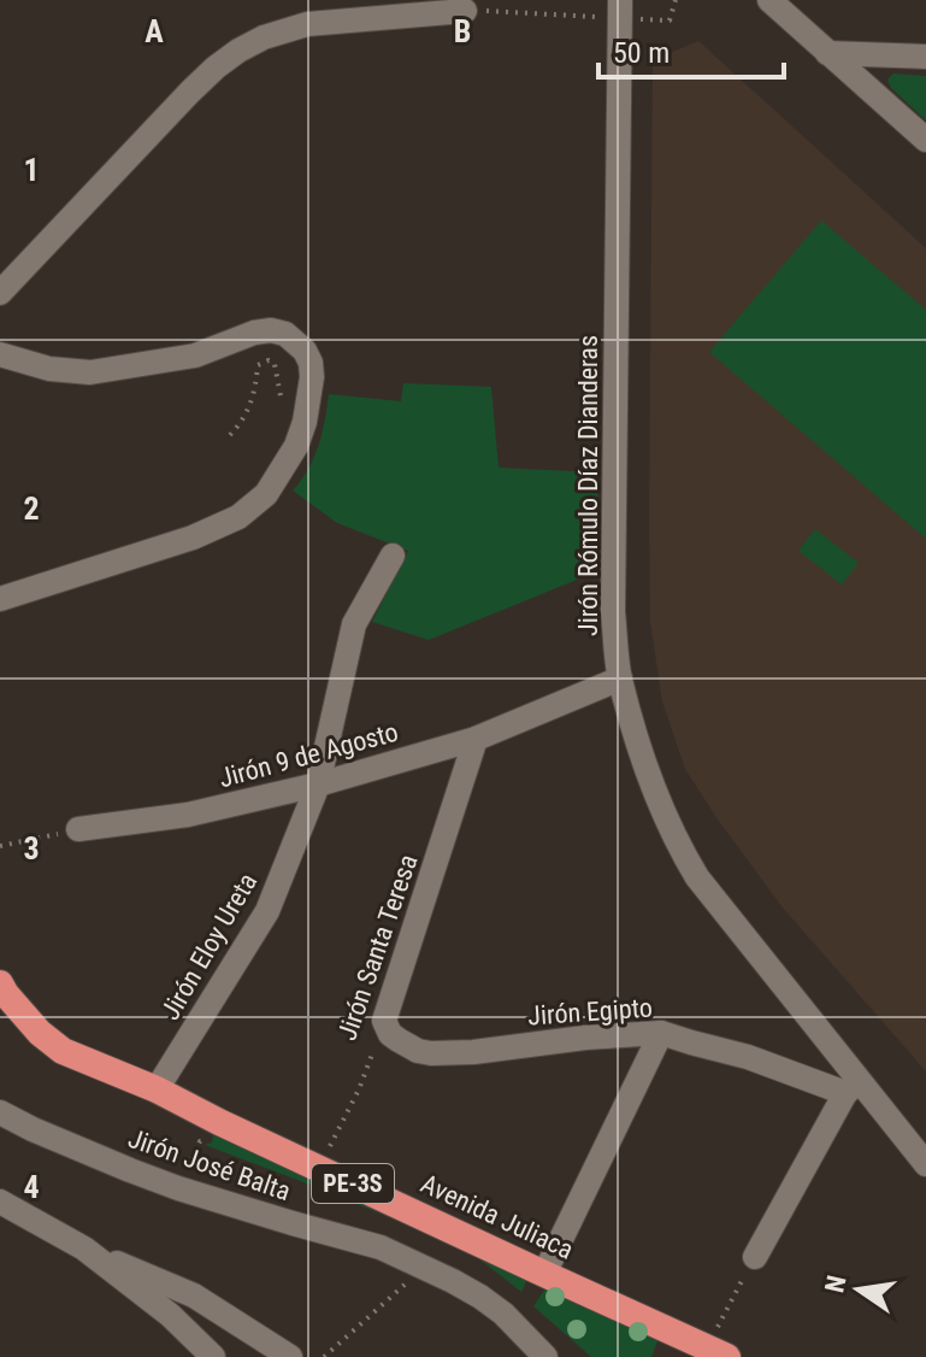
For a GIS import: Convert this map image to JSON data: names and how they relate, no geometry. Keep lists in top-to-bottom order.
{
  "streets": {
    "highway": ["PE-3S", "Avenida Juliaca"],
    "street": [
      "Jirón Rómulo Díaz Dianderas",
      "Jirón 9 de Agosto",
      "Jirón Eloy Ureta",
      "Jirón Santa Teresa",
      "Jirón Egipto",
      "Jirón José Balta"
    ]
  },
  "crossings": [
    ["Jirón Rómulo Díaz Dianderas", "Jirón 9 de Agosto"],
    ["Jirón Rómulo Díaz Dianderas", "Jirón Egipto"],
    ["Jirón 9 de Agosto", "Jirón Eloy Ureta"],
    ["Jirón 9 de Agosto", "Jirón Santa Teresa"],
    ["Jirón Eloy Ureta", "Avenida Juliaca"],
    ["Jirón Santa Teresa", "Jirón Egipto"],
    ["Jirón Santa Teresa", "Avenida Juliaca"]
  ],
  "scale_bar": "50 m",
  "north": "left",
  "grid": {
    "columns": ["A", "B"],
    "rows": [
      "1",
      "2",
      "3",
      "4"
    ]
  }
}
